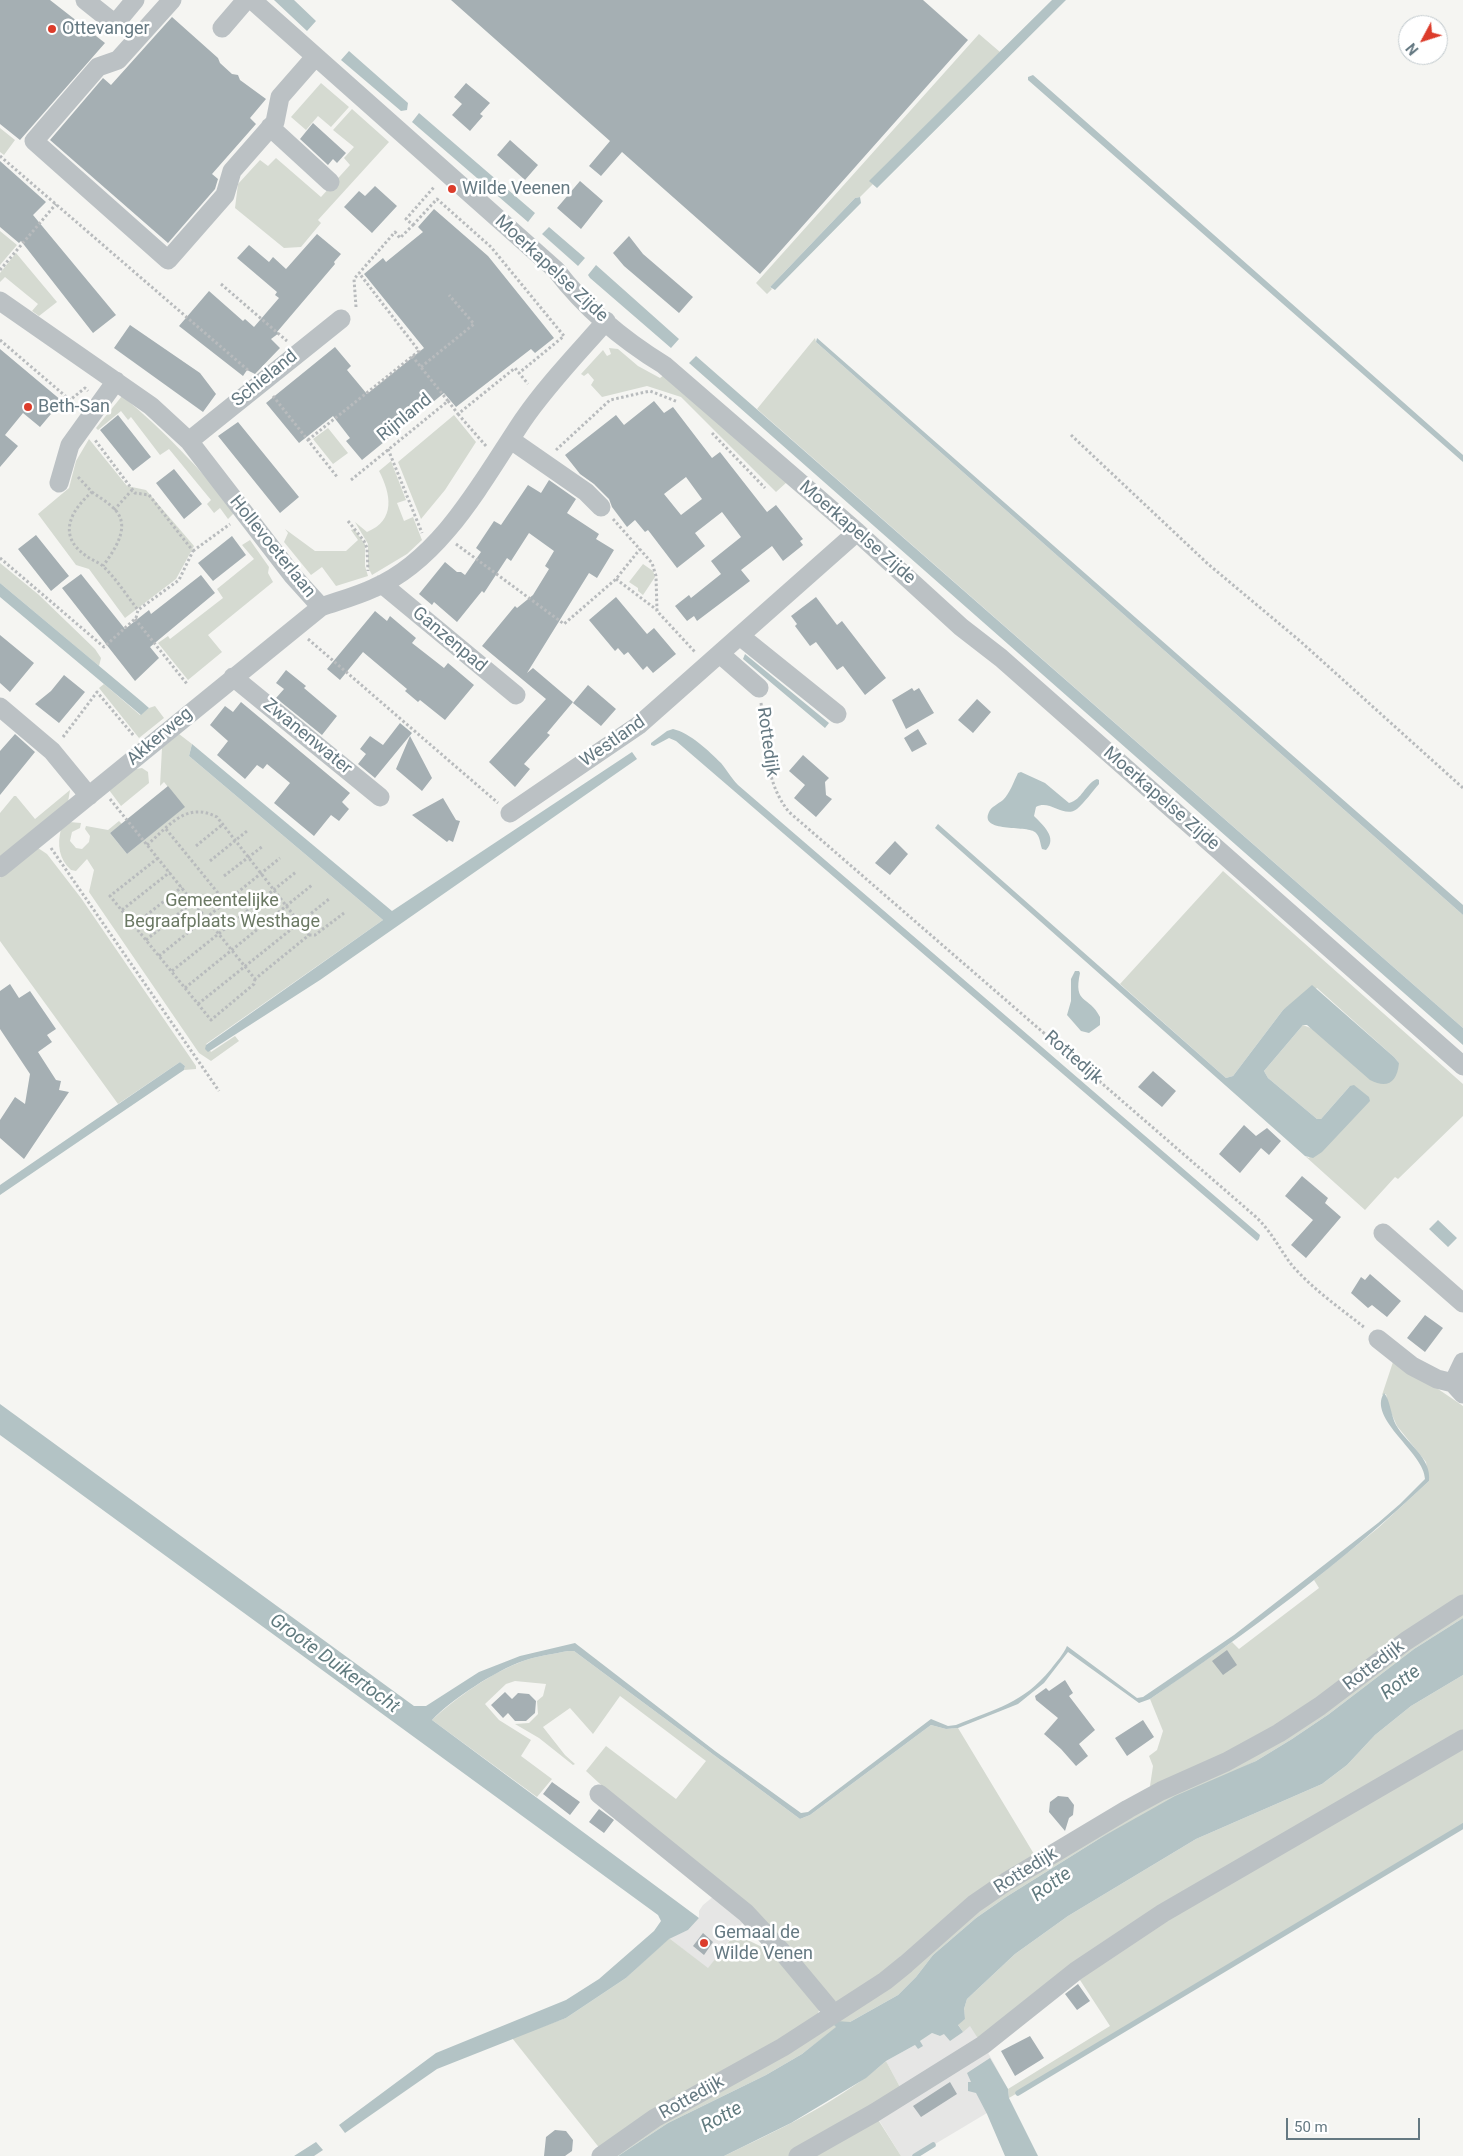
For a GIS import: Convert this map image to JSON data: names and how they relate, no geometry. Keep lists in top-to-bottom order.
{
  "streets": {
    "street": [
      "Moerkapelse Zijde",
      "Schieland",
      "Hollevoeterlaan",
      "Ganzenpad",
      "Akkerweg",
      "Zwanenwater",
      "Westland",
      "Rottedijk"
    ],
    "path": ["Rijnland"]
  },
  "crossings": [
    ["Moerkapelse Zijde", "Rijnland"],
    ["Moerkapelse Zijde", "Hollevoeterlaan"],
    ["Moerkapelse Zijde", "Westland"],
    ["Schieland", "Hollevoeterlaan"],
    ["Hollevoeterlaan", "Ganzenpad"],
    ["Hollevoeterlaan", "Akkerweg"],
    ["Akkerweg", "Zwanenwater"]
  ],
  "water": ["Groote Duikertocht", "Rotte"],
  "parks": ["Gemeentelijke Begraafplaats Westhage"],
  "places": [
    "Ottevanger",
    "Wilde Veenen",
    "Beth-San",
    "Gemaal de Wilde Venen"
  ],
  "scale_bar": "50 m",
  "north": "bottom left"
}
